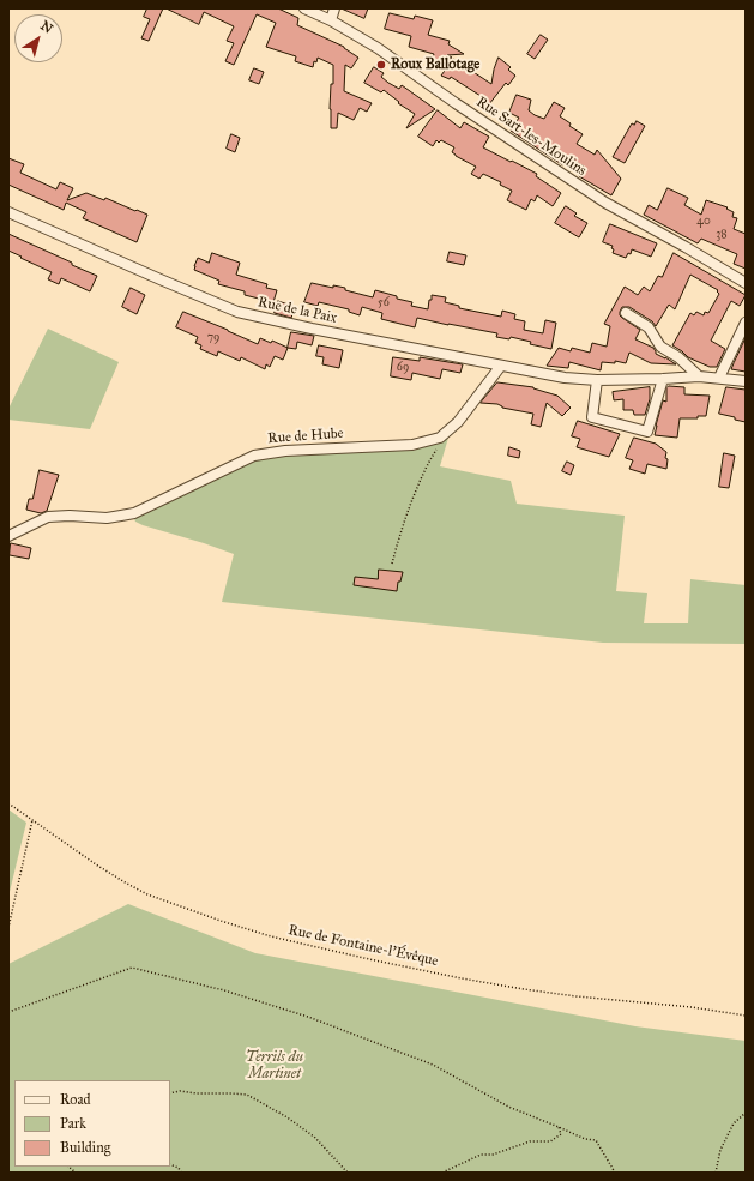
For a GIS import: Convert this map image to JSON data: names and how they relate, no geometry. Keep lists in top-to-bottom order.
{
  "streets": {
    "street": ["Rue Sart-les-Moulins", "Rue de la Paix", "Rue de Hube"],
    "path": ["Rue de Fontaine-l'Évêque"]
  },
  "crossings": [
    ["Rue de la Paix", "Rue de Hube"]
  ],
  "parks": ["Terrils du Martinet"],
  "places": ["Roux Ballotage"],
  "house_numbers": [
    "40",
    "38",
    "56",
    "79",
    "69"
  ],
  "legend": ["Road", "Park", "Building"],
  "north": "top right"
}
